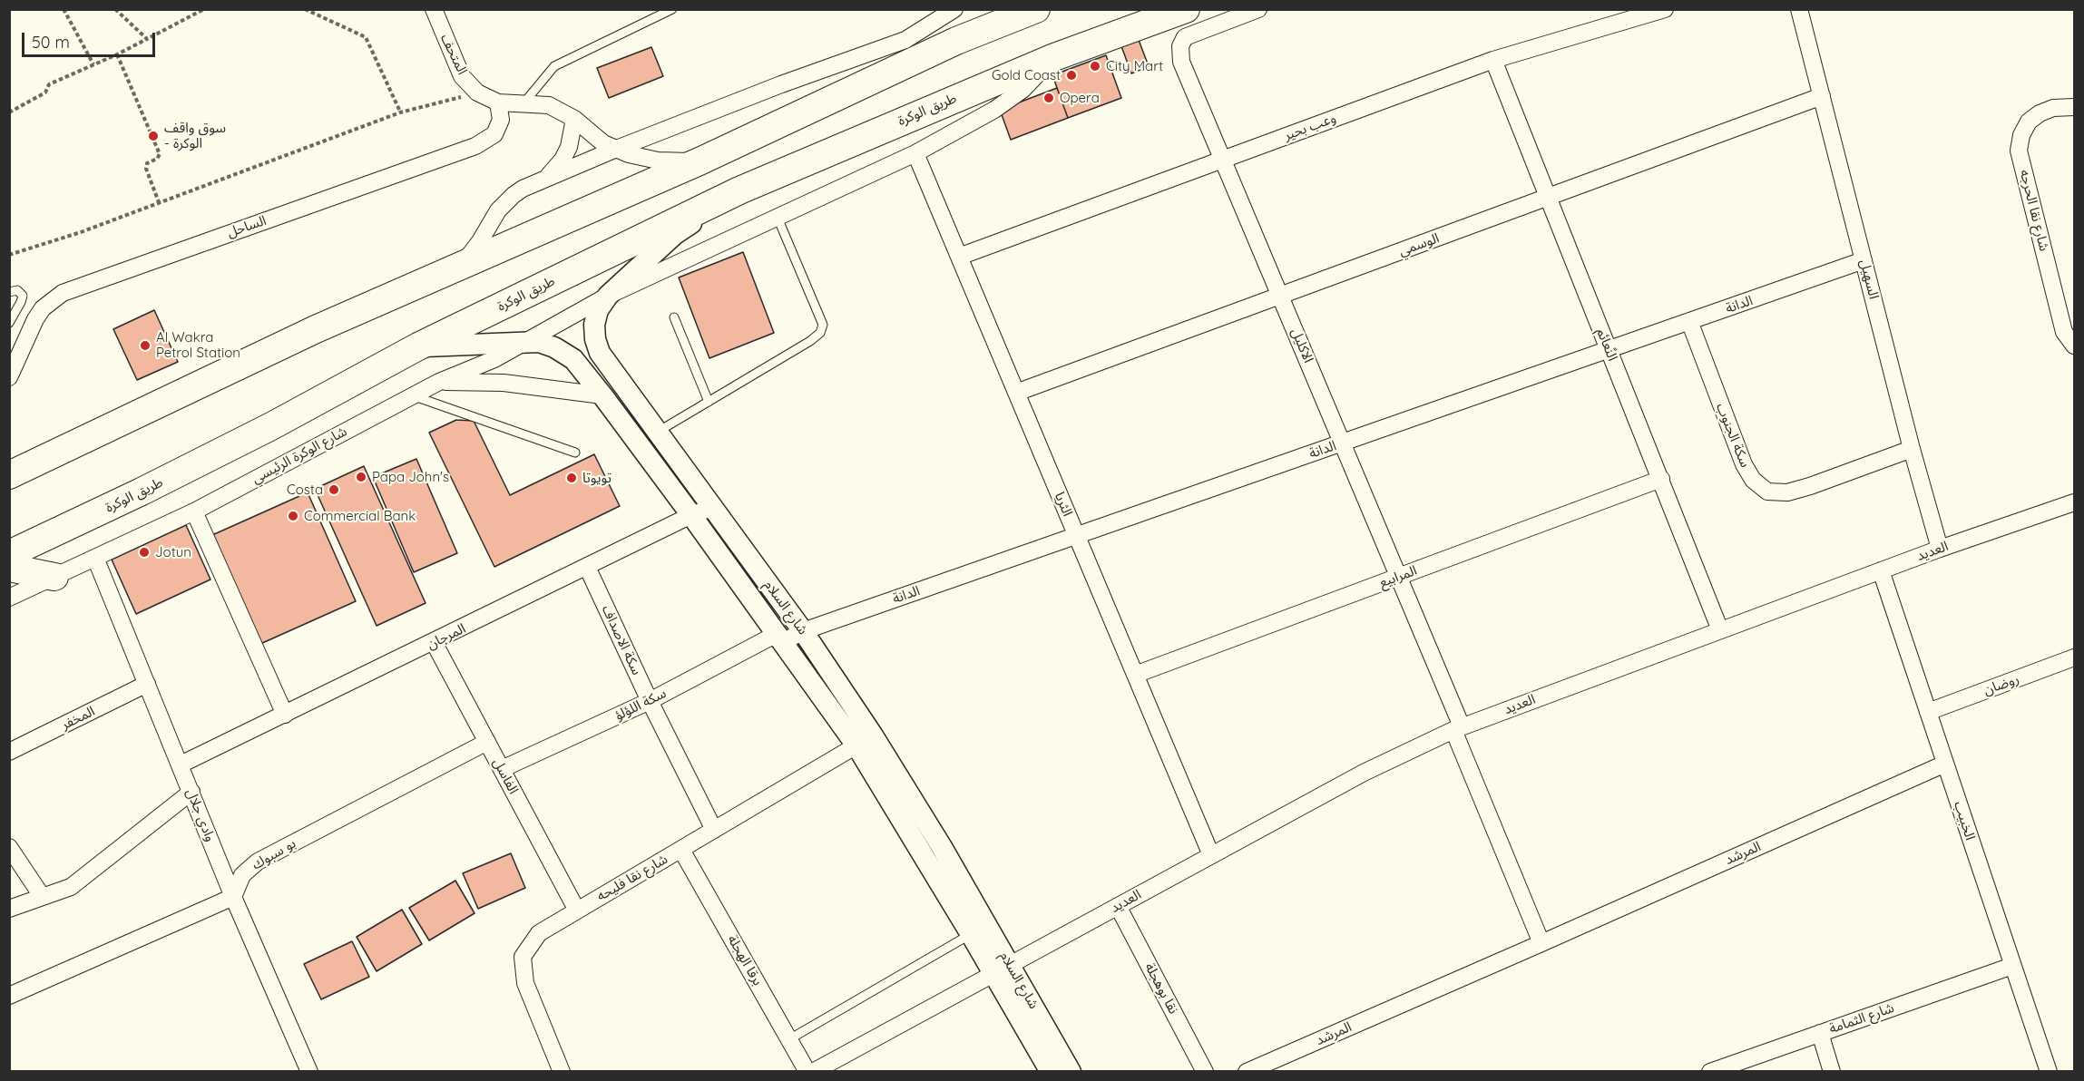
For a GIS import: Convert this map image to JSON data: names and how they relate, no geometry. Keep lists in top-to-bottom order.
{
  "streets": {
    "highway": ["طريق الوكرة"],
    "street": [
      "المتحف",
      "وعب بحير",
      "شارع نقا الحرجه",
      "الساحل",
      "الوسمي",
      "السهيل",
      "الدانة",
      "النًعائم",
      "الاكليل",
      "سكة الجنوب",
      "شارع الوكرة الرئيسي",
      "الثريا",
      "العديد",
      "المرابيع",
      "شارع السلام",
      "المرجان",
      "سكة الاصداف",
      "روضان",
      "سكة اللؤلؤ",
      "المخفر",
      "الفاسل",
      "وادي جلال",
      "الخبيب",
      "المرشد",
      "بو سبوك",
      "شارع نقا فليحه",
      "برقا الهجلة",
      "نقا بوهجلة",
      "شارع الثمامة"
    ]
  },
  "crossings": [
    ["المتحف", "الساحل"],
    ["طريق الوكرة", "شارع الوكرة الرئيسي"],
    ["طريق الوكرة", "الثريا"],
    ["طريق الوكرة", "شارع السلام"],
    ["وعب بحير", "النًعائم"],
    ["وعب بحير", "الاكليل"],
    ["وعب بحير", "الثريا"],
    ["الوسمي", "السهيل"],
    ["الوسمي", "النًعائم"],
    ["الوسمي", "الاكليل"],
    ["الوسمي", "الثريا"],
    ["السهيل", "الدانة"],
    ["السهيل", "سكة الجنوب"],
    ["السهيل", "العديد"],
    ["الدانة", "النًعائم"],
    ["الدانة", "الاكليل"],
    ["الدانة", "سكة الجنوب"],
    ["الدانة", "الثريا"],
    ["الدانة", "شارع السلام"],
    ["الدانة", "سكة اللؤلؤ"],
    ["النًعائم", "العديد"],
    ["النًعائم", "المرابيع"],
    ["الاكليل", "العديد"],
    ["الاكليل", "المرابيع"],
    ["شارع الوكرة الرئيسي", "شارع السلام"],
    ["شارع الوكرة الرئيسي", "وادي جلال"],
    ["الثريا", "العديد"],
    ["الثريا", "المرابيع"],
    ["العديد", "شارع السلام"],
    ["العديد", "الخبيب"],
    ["العديد", "نقا بوهجلة"],
    ["شارع السلام", "المرجان"],
    ["شارع السلام", "سكة اللؤلؤ"],
    ["شارع السلام", "شارع نقا فليحه"],
    ["المرجان", "سكة الاصداف"],
    ["المرجان", "الفاسل"],
    ["المرجان", "وادي جلال"],
    ["سكة الاصداف", "سكة اللؤلؤ"],
    ["سكة الاصداف", "شارع نقا فليحه"],
    ["روضان", "الخبيب"],
    ["سكة اللؤلؤ", "الفاسل"],
    ["المخفر", "وادي جلال"],
    ["الفاسل", "بو سبوك"],
    ["الفاسل", "شارع نقا فليحه"],
    ["وادي جلال", "بو سبوك"],
    ["الخبيب", "المرشد"],
    ["الخبيب", "شارع الثمامة"],
    ["شارع نقا فليحه", "برقا الهجلة"]
  ],
  "places": [
    "City Mart",
    "Gold Coast",
    "Opera",
    "سوق واقف - الوكرة",
    "Al Wakra Petrol Station",
    "Papa John's",
    "تويوتا",
    "Costa",
    "Commercial Bank",
    "Jotun"
  ],
  "scale_bar": "50 m"
}
